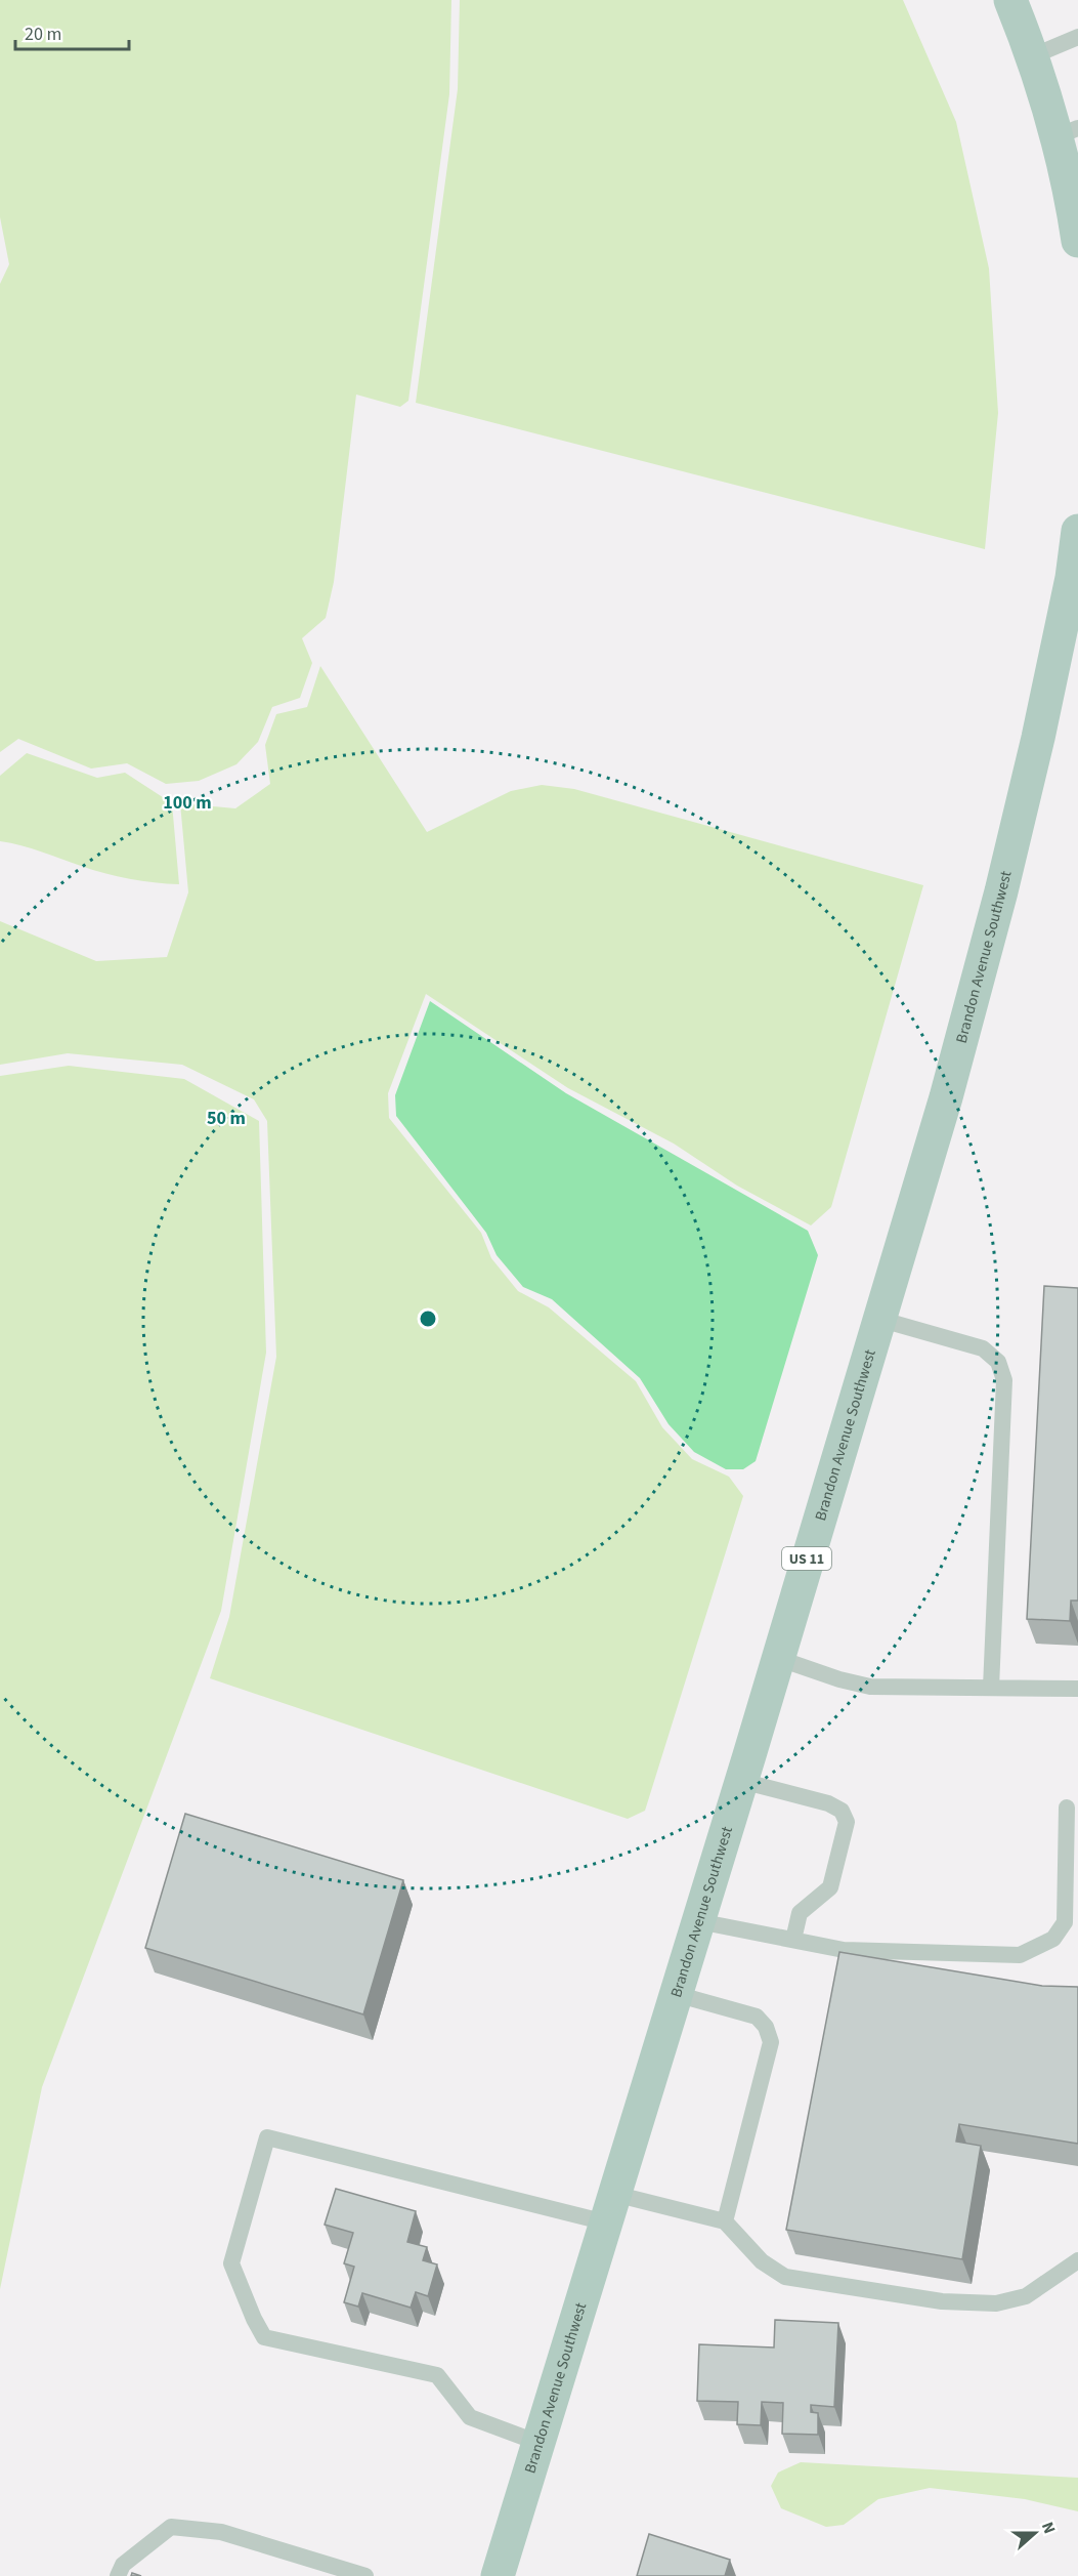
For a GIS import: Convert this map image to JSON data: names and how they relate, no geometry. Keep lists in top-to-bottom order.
{
  "streets": {
    "main road": ["Brandon Avenue Southwest", "US 11"]
  },
  "scale_bar": "20 m",
  "north": "right",
  "rings": ["100 m", "50 m"]
}
